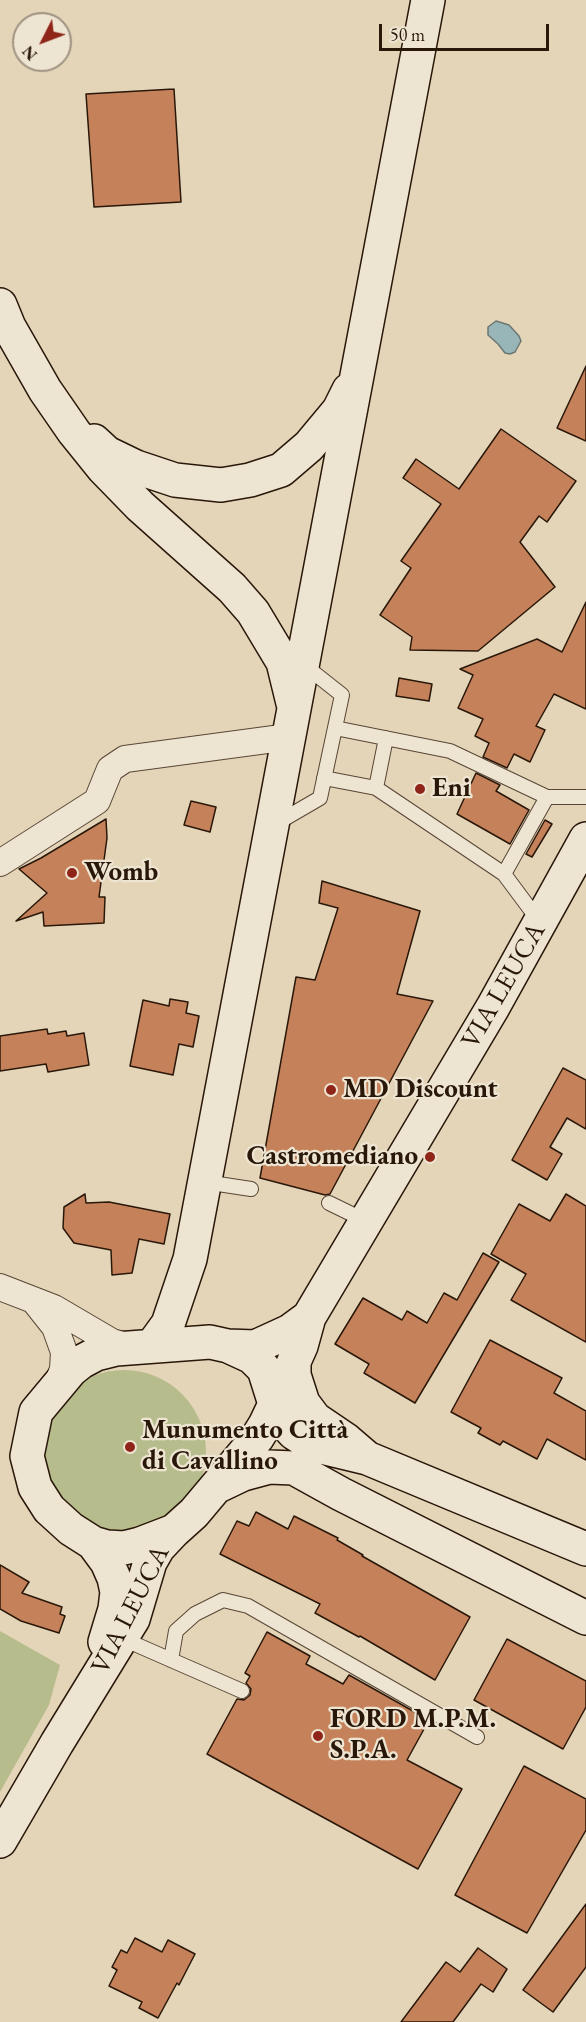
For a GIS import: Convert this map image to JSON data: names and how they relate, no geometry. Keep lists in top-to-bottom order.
{
  "streets": {
    "main road": ["VIA LEUCA"]
  },
  "places": [
    "Eni",
    "Womb",
    "MD Discount",
    "Castromediano",
    "Munumento Città di Cavallino",
    "FORD M.P.M. S.P.A."
  ],
  "scale_bar": "50 m",
  "north": "bottom left"
}
